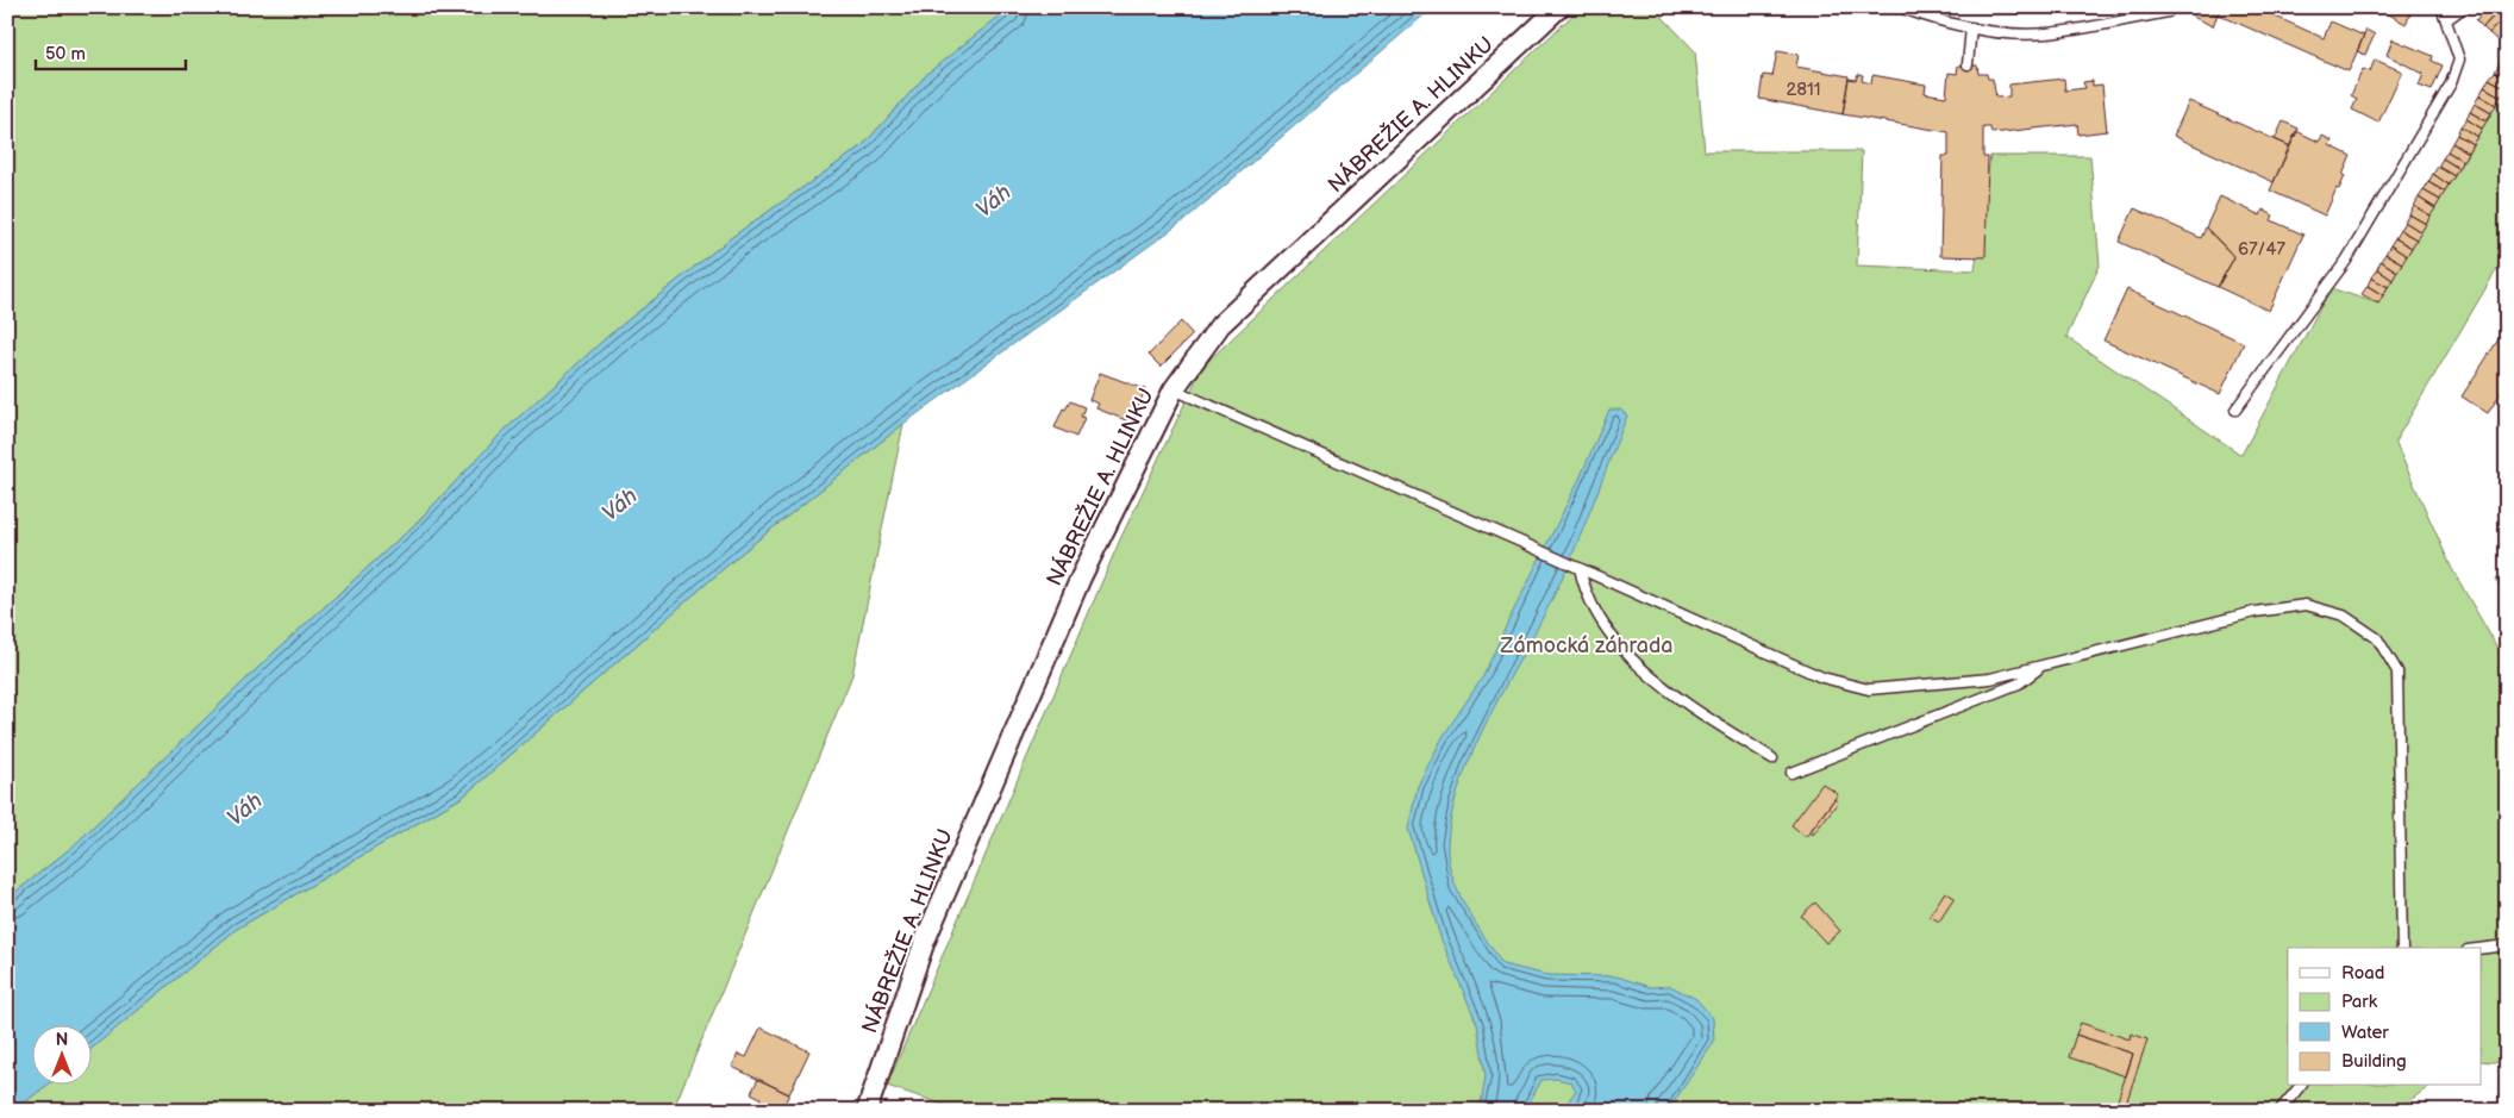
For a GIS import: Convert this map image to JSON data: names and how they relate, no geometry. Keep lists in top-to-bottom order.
{
  "streets": {
    "street": ["NÁBREŽIE A. HLINKU"]
  },
  "water": ["Váh"],
  "parks": ["Zámocká záhrada"],
  "house_numbers": ["2811", "67/47"],
  "legend": [
    "Road",
    "Park",
    "Water",
    "Building"
  ],
  "scale_bar": "50 m",
  "north": "top"
}
